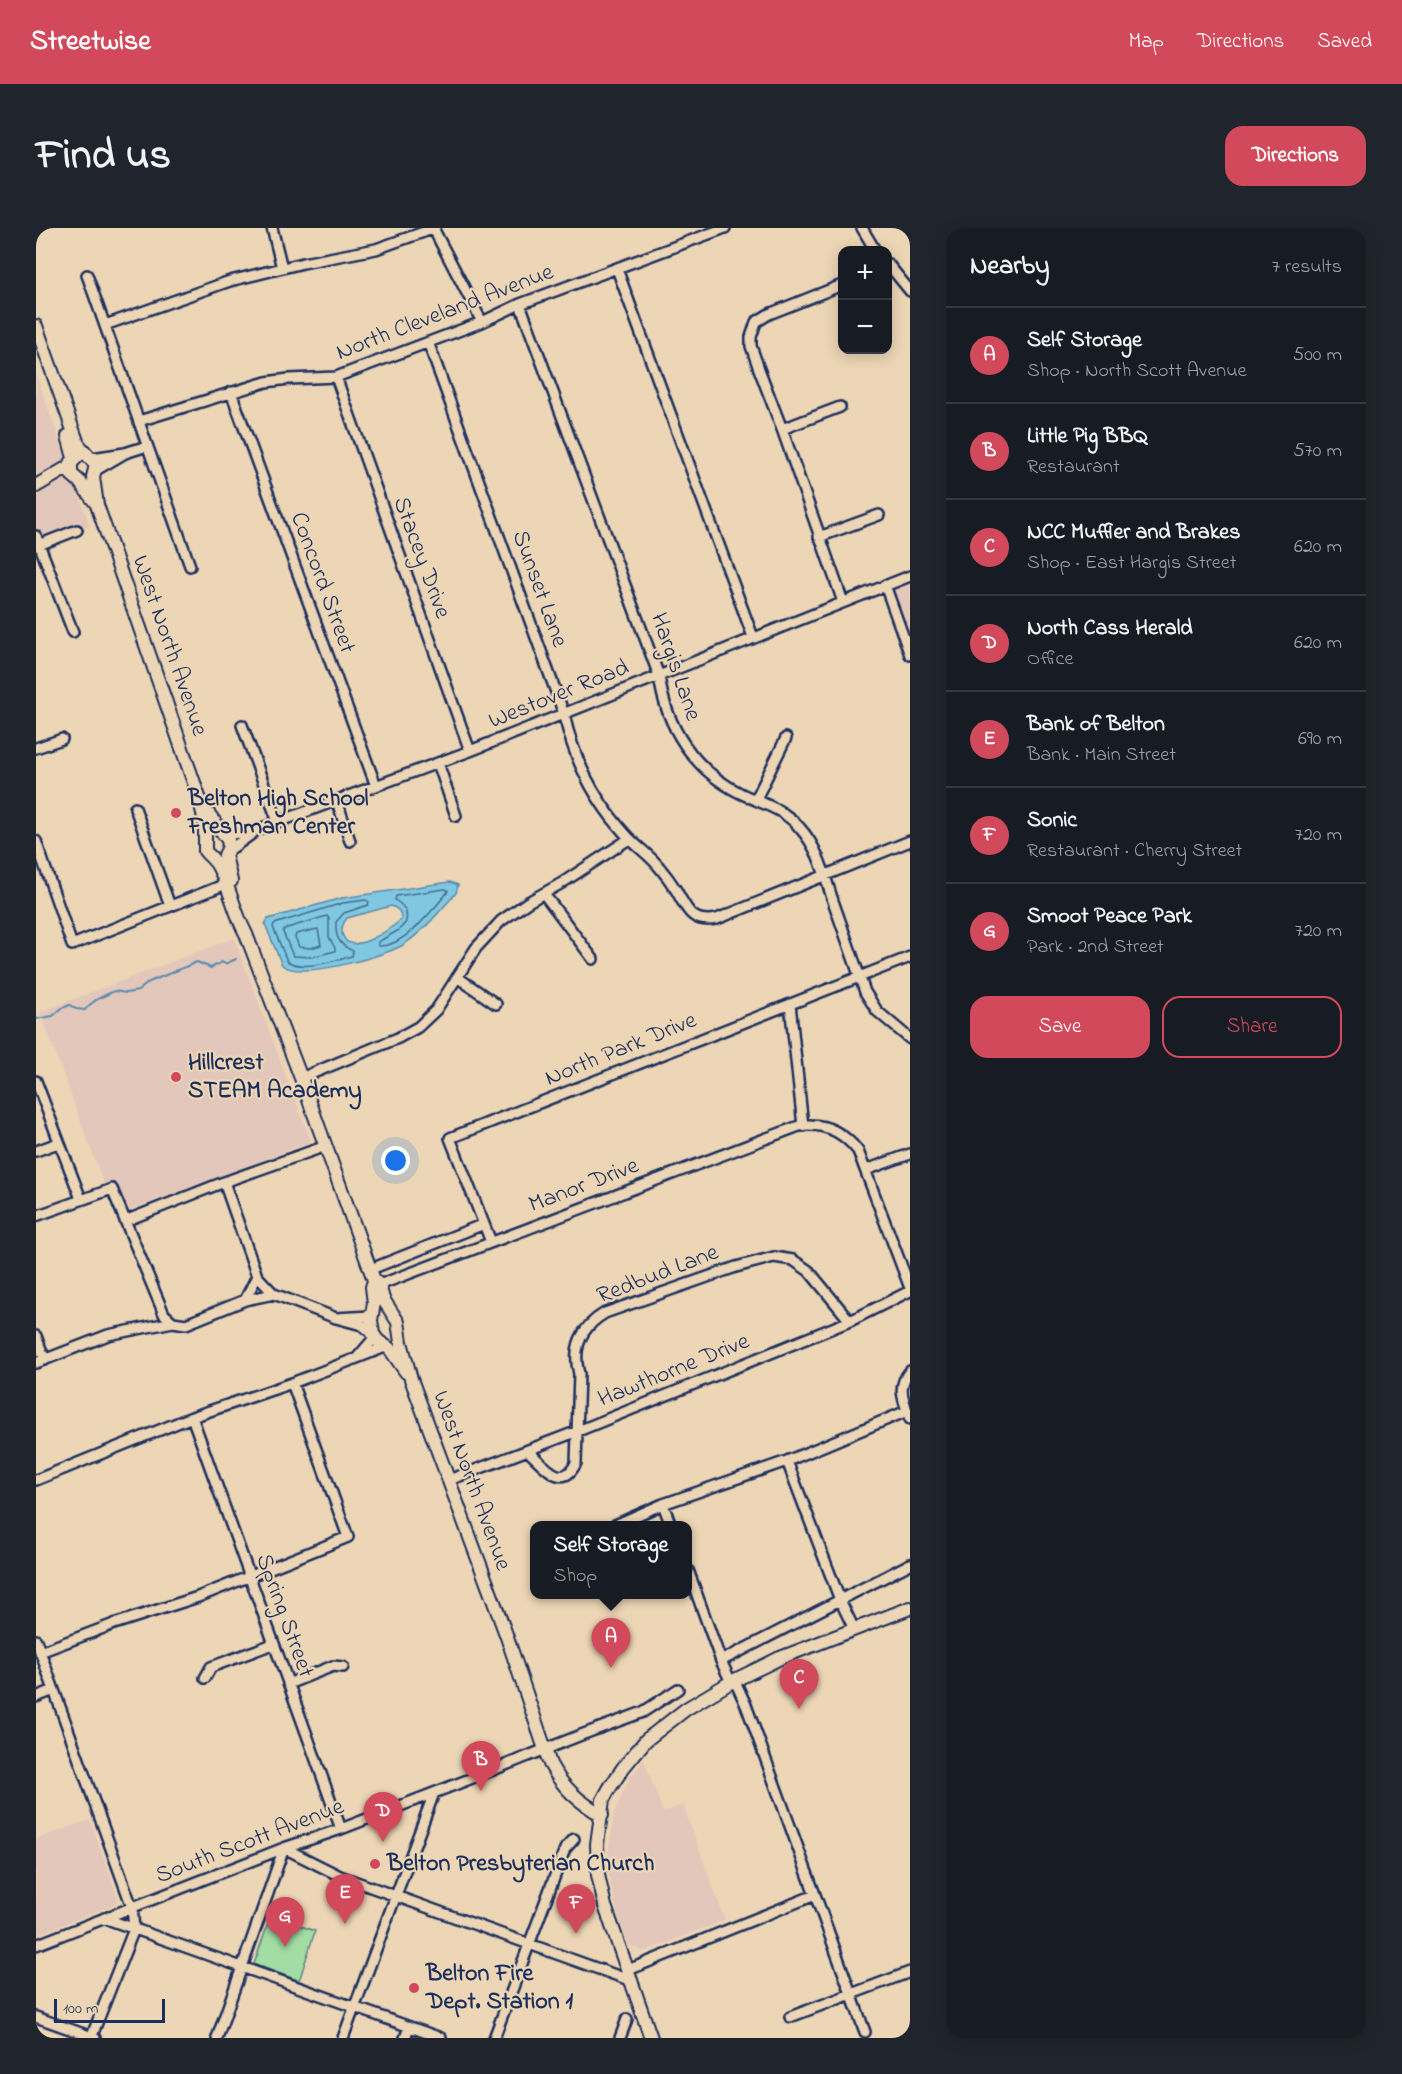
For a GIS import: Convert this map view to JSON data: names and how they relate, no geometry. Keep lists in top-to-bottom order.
{
  "streets": {
    "main road": ["West North Avenue"],
    "street": [
      "North Cleveland Avenue",
      "Stacey Drive",
      "Concord Street",
      "Sunset Lane",
      "Hargis Lane",
      "Westover Road",
      "North Park Drive",
      "Manor Drive",
      "Redbud Lane",
      "Hawthorne Drive",
      "Spring Street",
      "South Scott Avenue"
    ]
  },
  "crossings": [
    ["North Cleveland Avenue", "Stacey Drive"],
    ["North Cleveland Avenue", "Concord Street"],
    ["North Cleveland Avenue", "Sunset Lane"],
    ["North Cleveland Avenue", "Hargis Lane"],
    ["Stacey Drive", "Westover Road"],
    ["Concord Street", "Westover Road"],
    ["Sunset Lane", "Hargis Lane"],
    ["Sunset Lane", "Westover Road"],
    ["West North Avenue", "Westover Road"],
    ["West North Avenue", "Manor Drive"],
    ["West North Avenue", "Hawthorne Drive"],
    ["West North Avenue", "South Scott Avenue"],
    ["Hargis Lane", "Westover Road"],
    ["Hargis Lane", "North Park Drive"],
    ["North Park Drive", "Manor Drive"],
    ["Redbud Lane", "Hawthorne Drive"],
    ["Spring Street", "South Scott Avenue"]
  ],
  "places": [
    "Belton High School Freshman Center",
    "Hillcrest STEAM Academy",
    "Belton Presbyterian Church",
    "Belton Fire Dept. Station 1"
  ],
  "scale_bar": "100 m",
  "page": {
    "header": "Streetwise",
    "nav": ["Map", "Directions", "Saved"],
    "title": "Find us",
    "buttons": [
      "Directions",
      ["Save", "Share"]
    ],
    "heading": ["Nearby", "7 results"],
    "map_buttons": ["+", "−"],
    "list": [
      {
        "mark": "A",
        "name": "Self Storage",
        "note": "Shop · North Scott Avenue",
        "value": "500 m"
      },
      {
        "mark": "B",
        "name": "Little Pig BBQ",
        "note": "Restaurant",
        "value": "570 m"
      },
      {
        "mark": "C",
        "name": "NCC Muffler and Brakes",
        "note": "Shop · East Hargis Street",
        "value": "620 m"
      },
      {
        "mark": "D",
        "name": "North Cass Herald",
        "note": "Office",
        "value": "620 m"
      },
      {
        "mark": "E",
        "name": "Bank of Belton",
        "note": "Bank · Main Street",
        "value": "690 m"
      },
      {
        "mark": "F",
        "name": "Sonic",
        "note": "Restaurant · Cherry Street",
        "value": "720 m"
      },
      {
        "mark": "G",
        "name": "Smoot Peace Park",
        "note": "Park · 2nd Street",
        "value": "720 m"
      }
    ],
    "popup": ["Self Storage", "Shop"],
    "pins": [
      "A",
      "C",
      "B",
      "D",
      "E",
      "F",
      "G"
    ],
    "scale": "100 m"
  }
}
